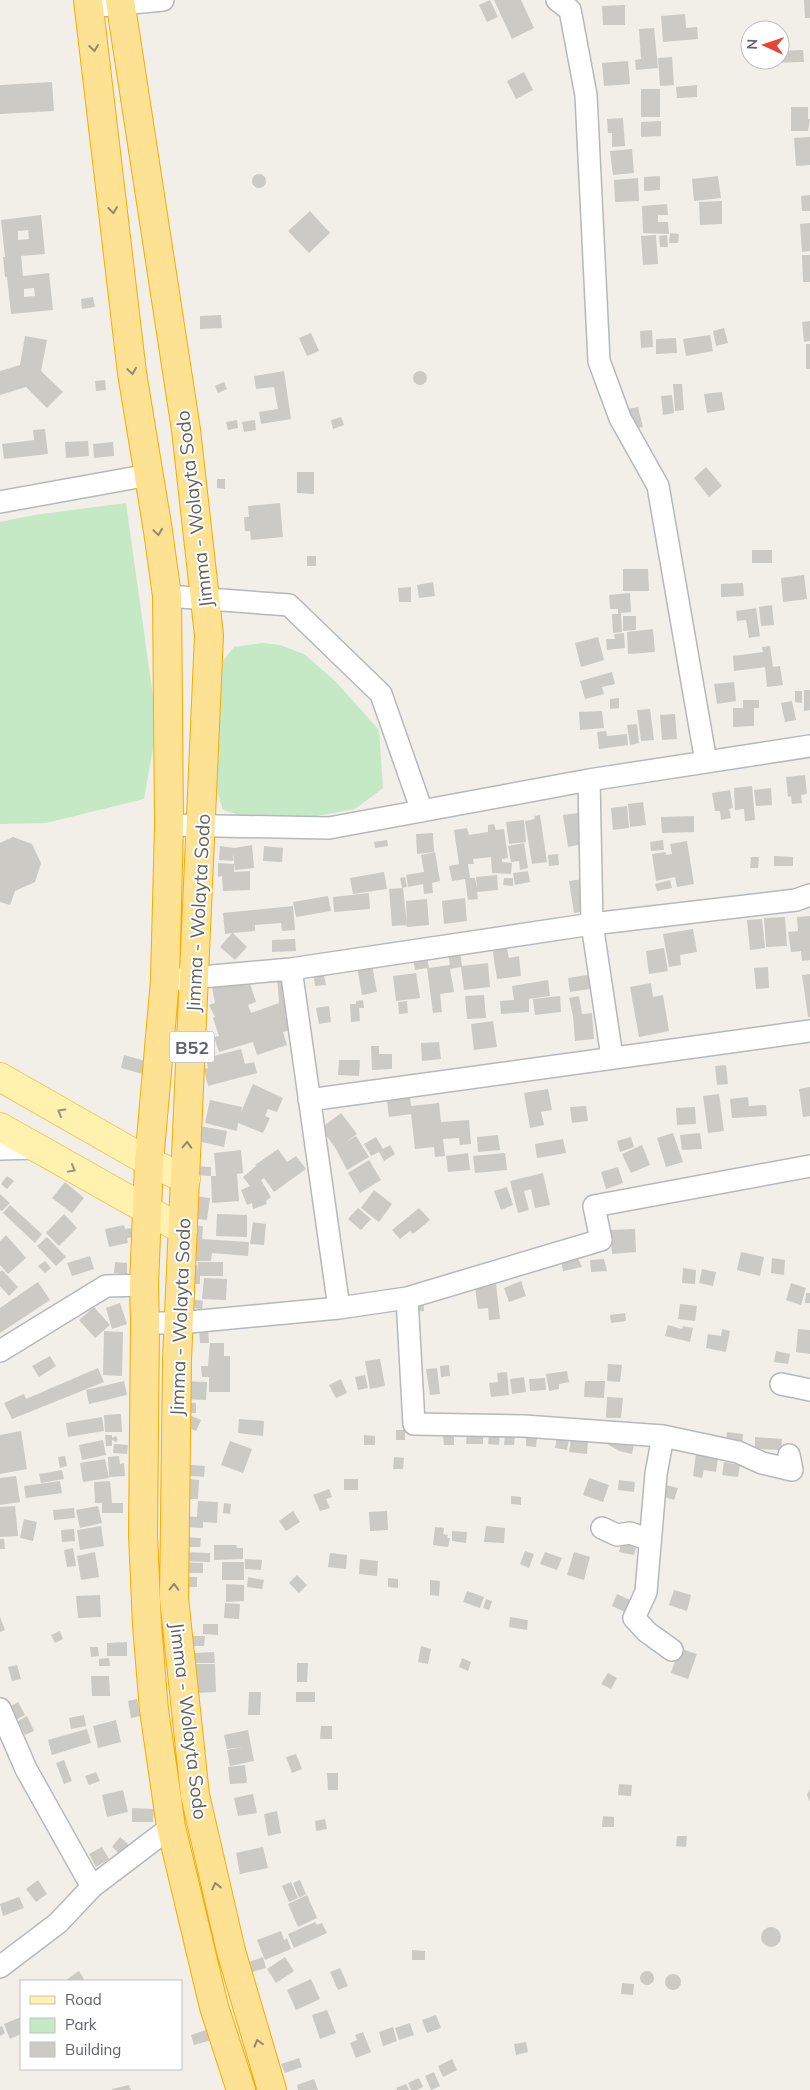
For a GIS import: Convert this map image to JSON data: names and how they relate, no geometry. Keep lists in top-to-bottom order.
{
  "streets": {
    "highway": ["Jimma - Wolayta Sodo", "B52"]
  },
  "legend": ["Road", "Park", "Building"],
  "north": "left"
}
